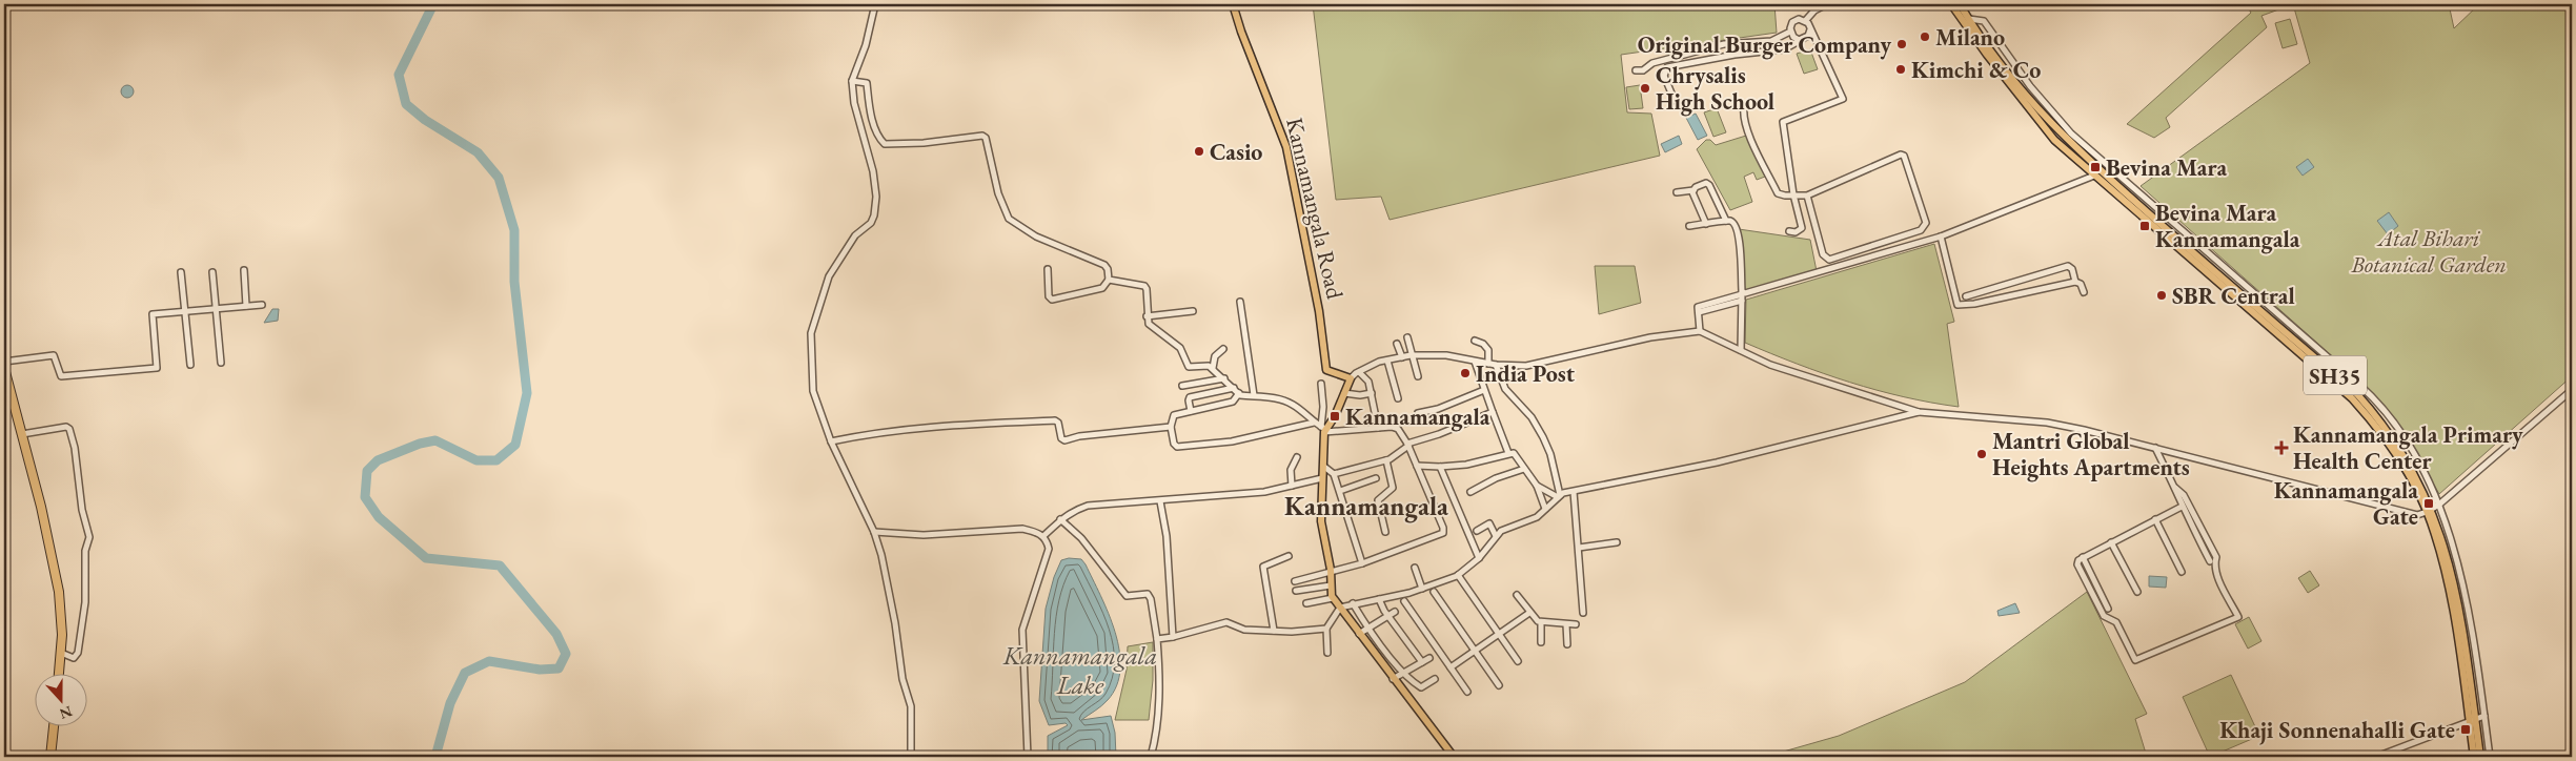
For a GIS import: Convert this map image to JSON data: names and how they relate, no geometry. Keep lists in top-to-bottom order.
{
  "streets": {
    "main road": ["Kannamangala Road", "SH35"]
  },
  "districts": ["Kannamangala"],
  "water": ["Kannamangala Lake"],
  "parks": ["Atal Bihari Botanical Garden"],
  "places": {
    "other": [
      "Milano",
      "Original Burger Company",
      "Kimchi & Co",
      "Chrysalis High School",
      "Casio",
      "SBR Central",
      "India Post",
      "Mantri Global Heights Apartments"
    ],
    "transit": [
      "Bevina Mara",
      "Bevina Mara Kannamangala",
      "Kannamangala",
      "Kannamangala Gate",
      "Khaji Sonnenahalli Gate"
    ],
    "health": ["Kannamangala Primary Health Center"]
  },
  "north": "bottom"
}
